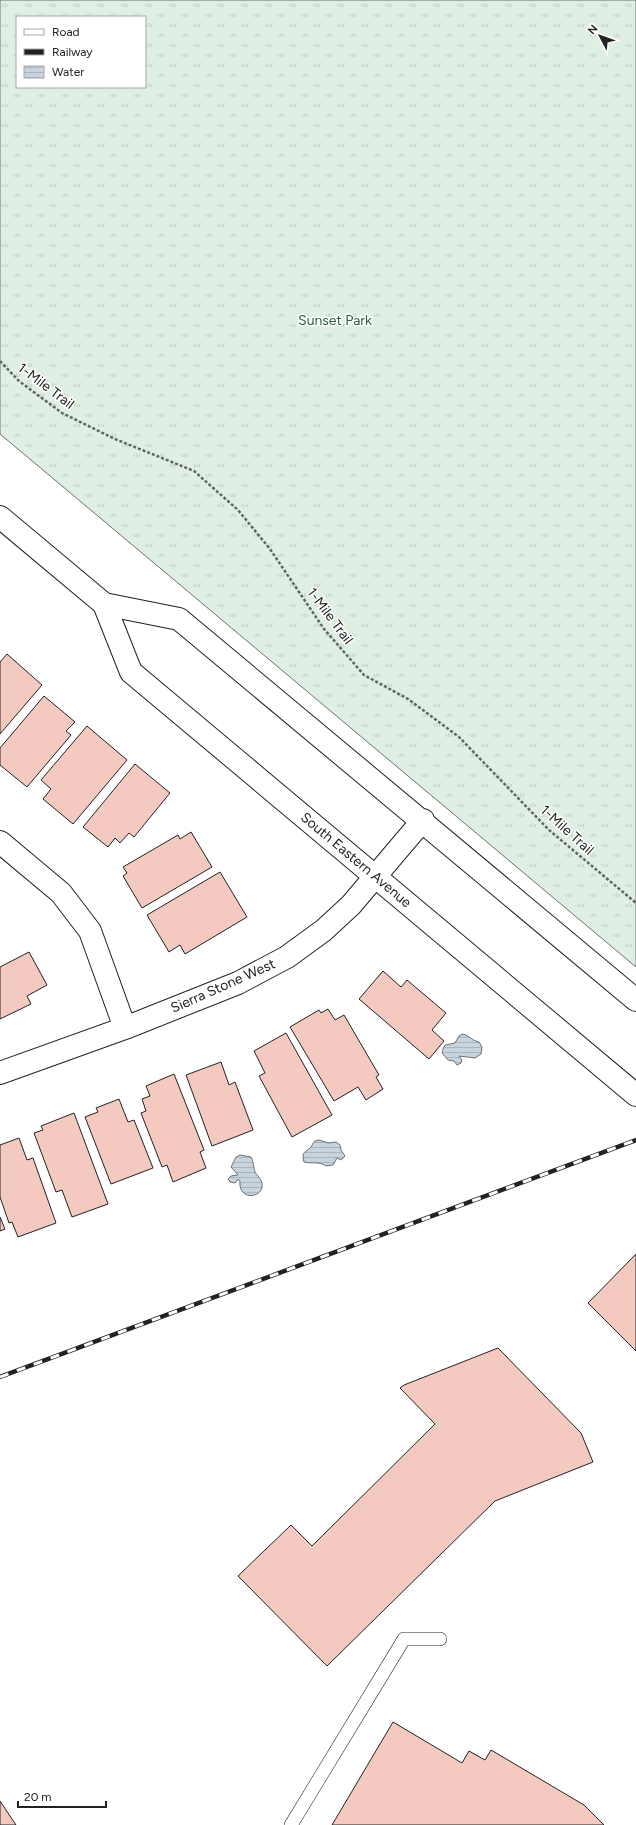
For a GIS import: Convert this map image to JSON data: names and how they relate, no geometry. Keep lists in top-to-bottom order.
{
  "streets": {
    "main road": ["South Eastern Avenue", "Sierra Stone West"],
    "path": ["1-Mile Trail"]
  },
  "crossings": [
    ["South Eastern Avenue", "Sierra Stone West"]
  ],
  "parks": ["Sunset Park"],
  "legend": ["Road", "Railway", "Water"],
  "scale_bar": "20 m",
  "north": "top left"
}
